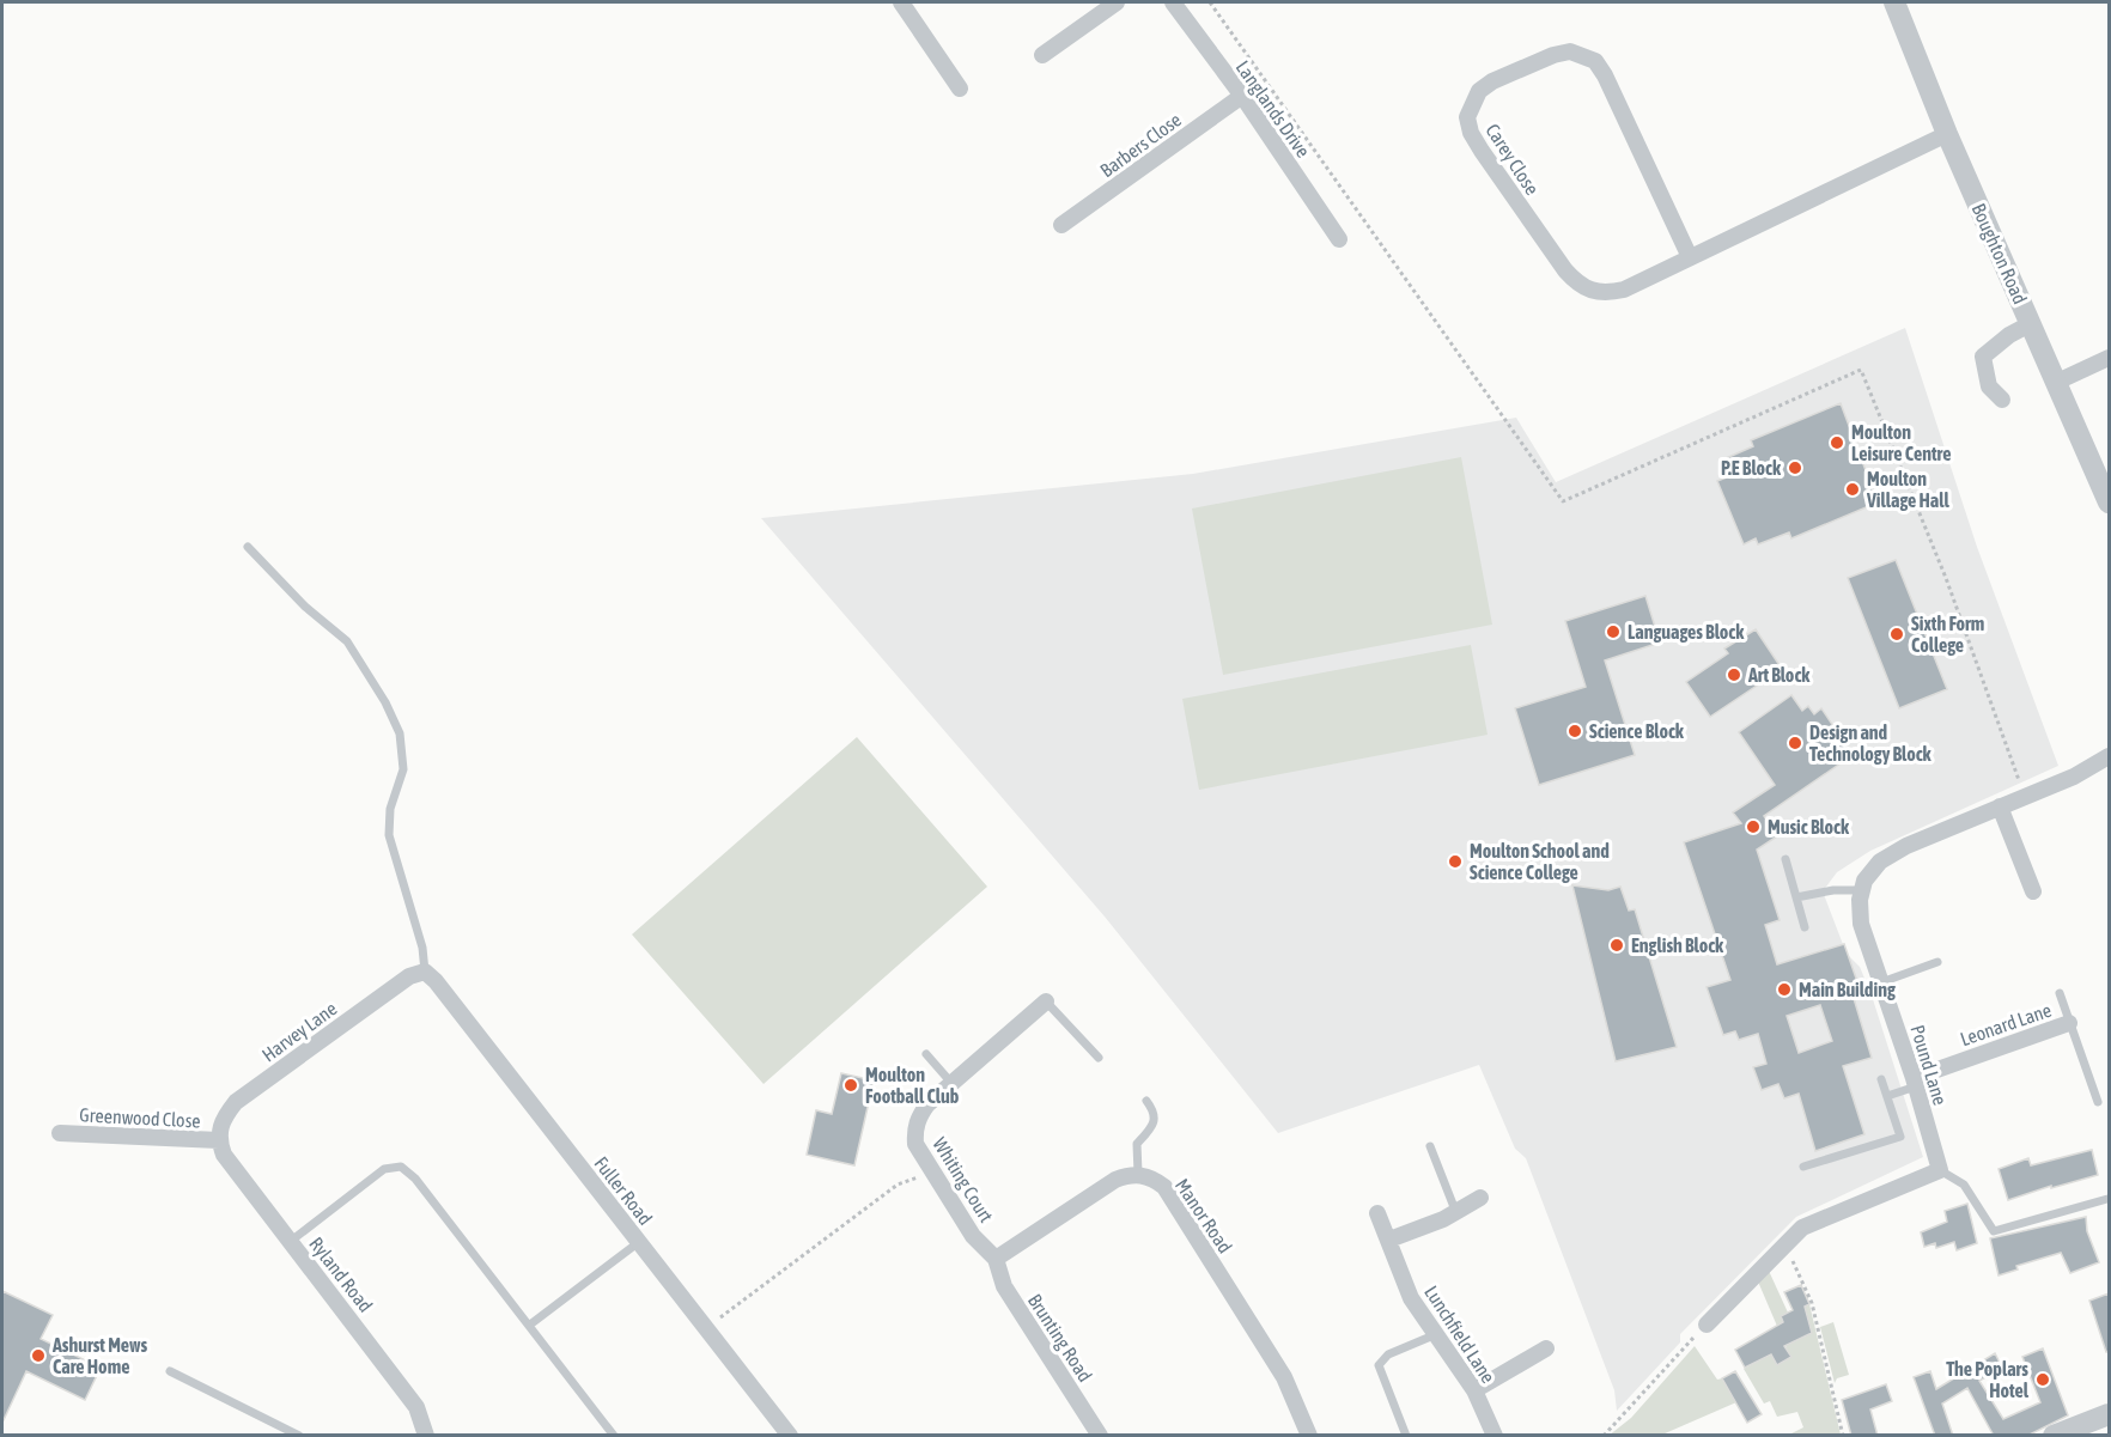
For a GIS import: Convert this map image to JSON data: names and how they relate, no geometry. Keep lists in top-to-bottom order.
{
  "streets": {
    "street": [
      "Langlands Drive",
      "Barbers Close",
      "Carey Close",
      "Boughton Road",
      "Leonard Lane",
      "Harvey Lane",
      "Pound Lane",
      "Greenwood Close",
      "Whiting Court",
      "Fuller Road",
      "Manor Road",
      "Ryland Road",
      "Lunchfield Lane",
      "Brunting Road"
    ]
  },
  "crossings": [
    ["Langlands Drive", "Barbers Close"],
    ["Carey Close", "Boughton Road"],
    ["Leonard Lane", "Pound Lane"],
    ["Harvey Lane", "Greenwood Close"],
    ["Harvey Lane", "Fuller Road"],
    ["Harvey Lane", "Ryland Road"],
    ["Greenwood Close", "Ryland Road"],
    ["Whiting Court", "Brunting Road"]
  ],
  "places": [
    "Moulton Leisure Centre",
    "P.E Block",
    "Moulton Village Hall",
    "Languages Block",
    "Sixth Form College",
    "Art Block",
    "Science Block",
    "Design and Technology Block",
    "Music Block",
    "Moulton School and Science College",
    "English Block",
    "Main Building",
    "Moulton Football Club",
    "Ashurst Mews Care Home",
    "The Poplars Hotel"
  ]
}
